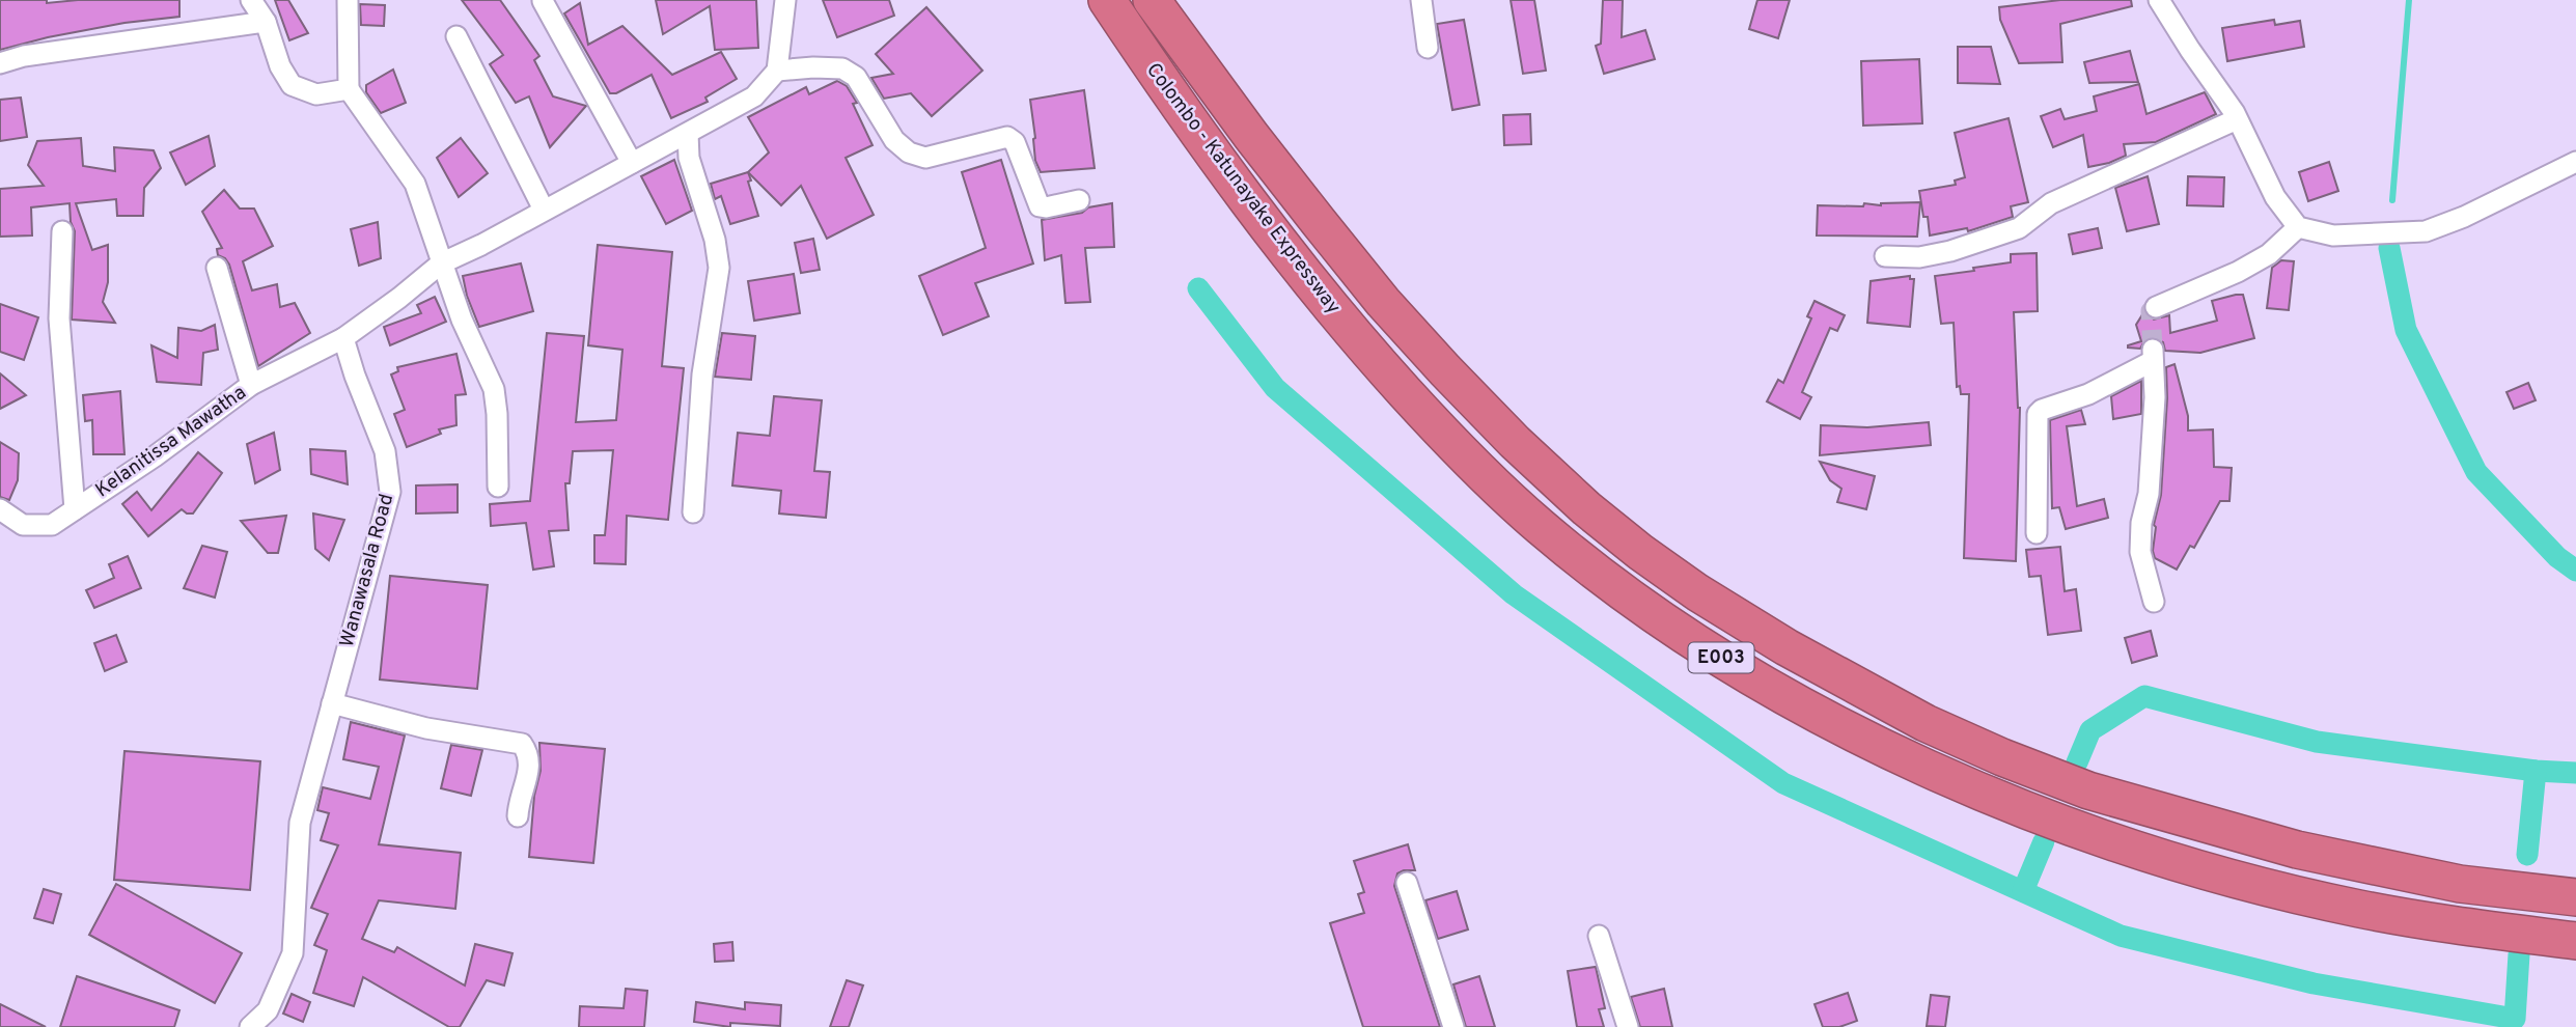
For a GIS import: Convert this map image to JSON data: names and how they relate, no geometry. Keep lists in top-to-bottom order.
{
  "streets": {
    "highway": ["Colombo - Katunayake Expressway", "E003"],
    "street": ["Kelanitissa Mawatha", "Wanawasala Road"]
  },
  "crossings": [
    ["Kelanitissa Mawatha", "Wanawasala Road"]
  ]
}
